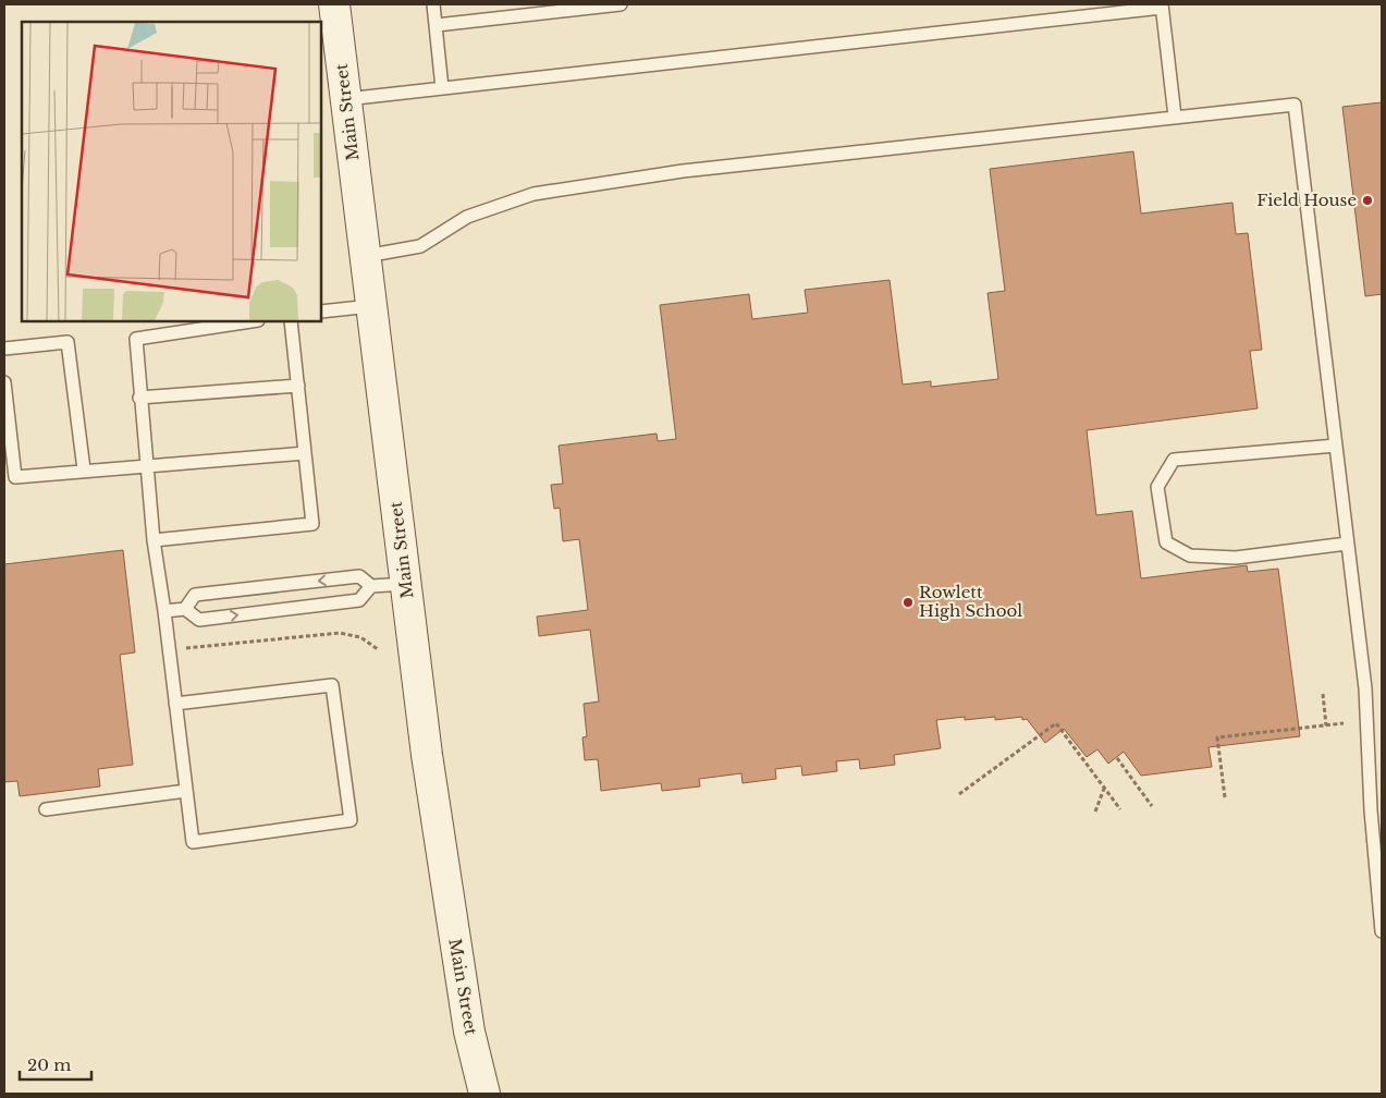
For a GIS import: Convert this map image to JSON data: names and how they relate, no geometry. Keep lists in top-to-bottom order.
{
  "streets": {
    "street": ["Main Street"]
  },
  "places": ["Field House", "Rowlett High School"],
  "scale_bar": "20 m"
}
